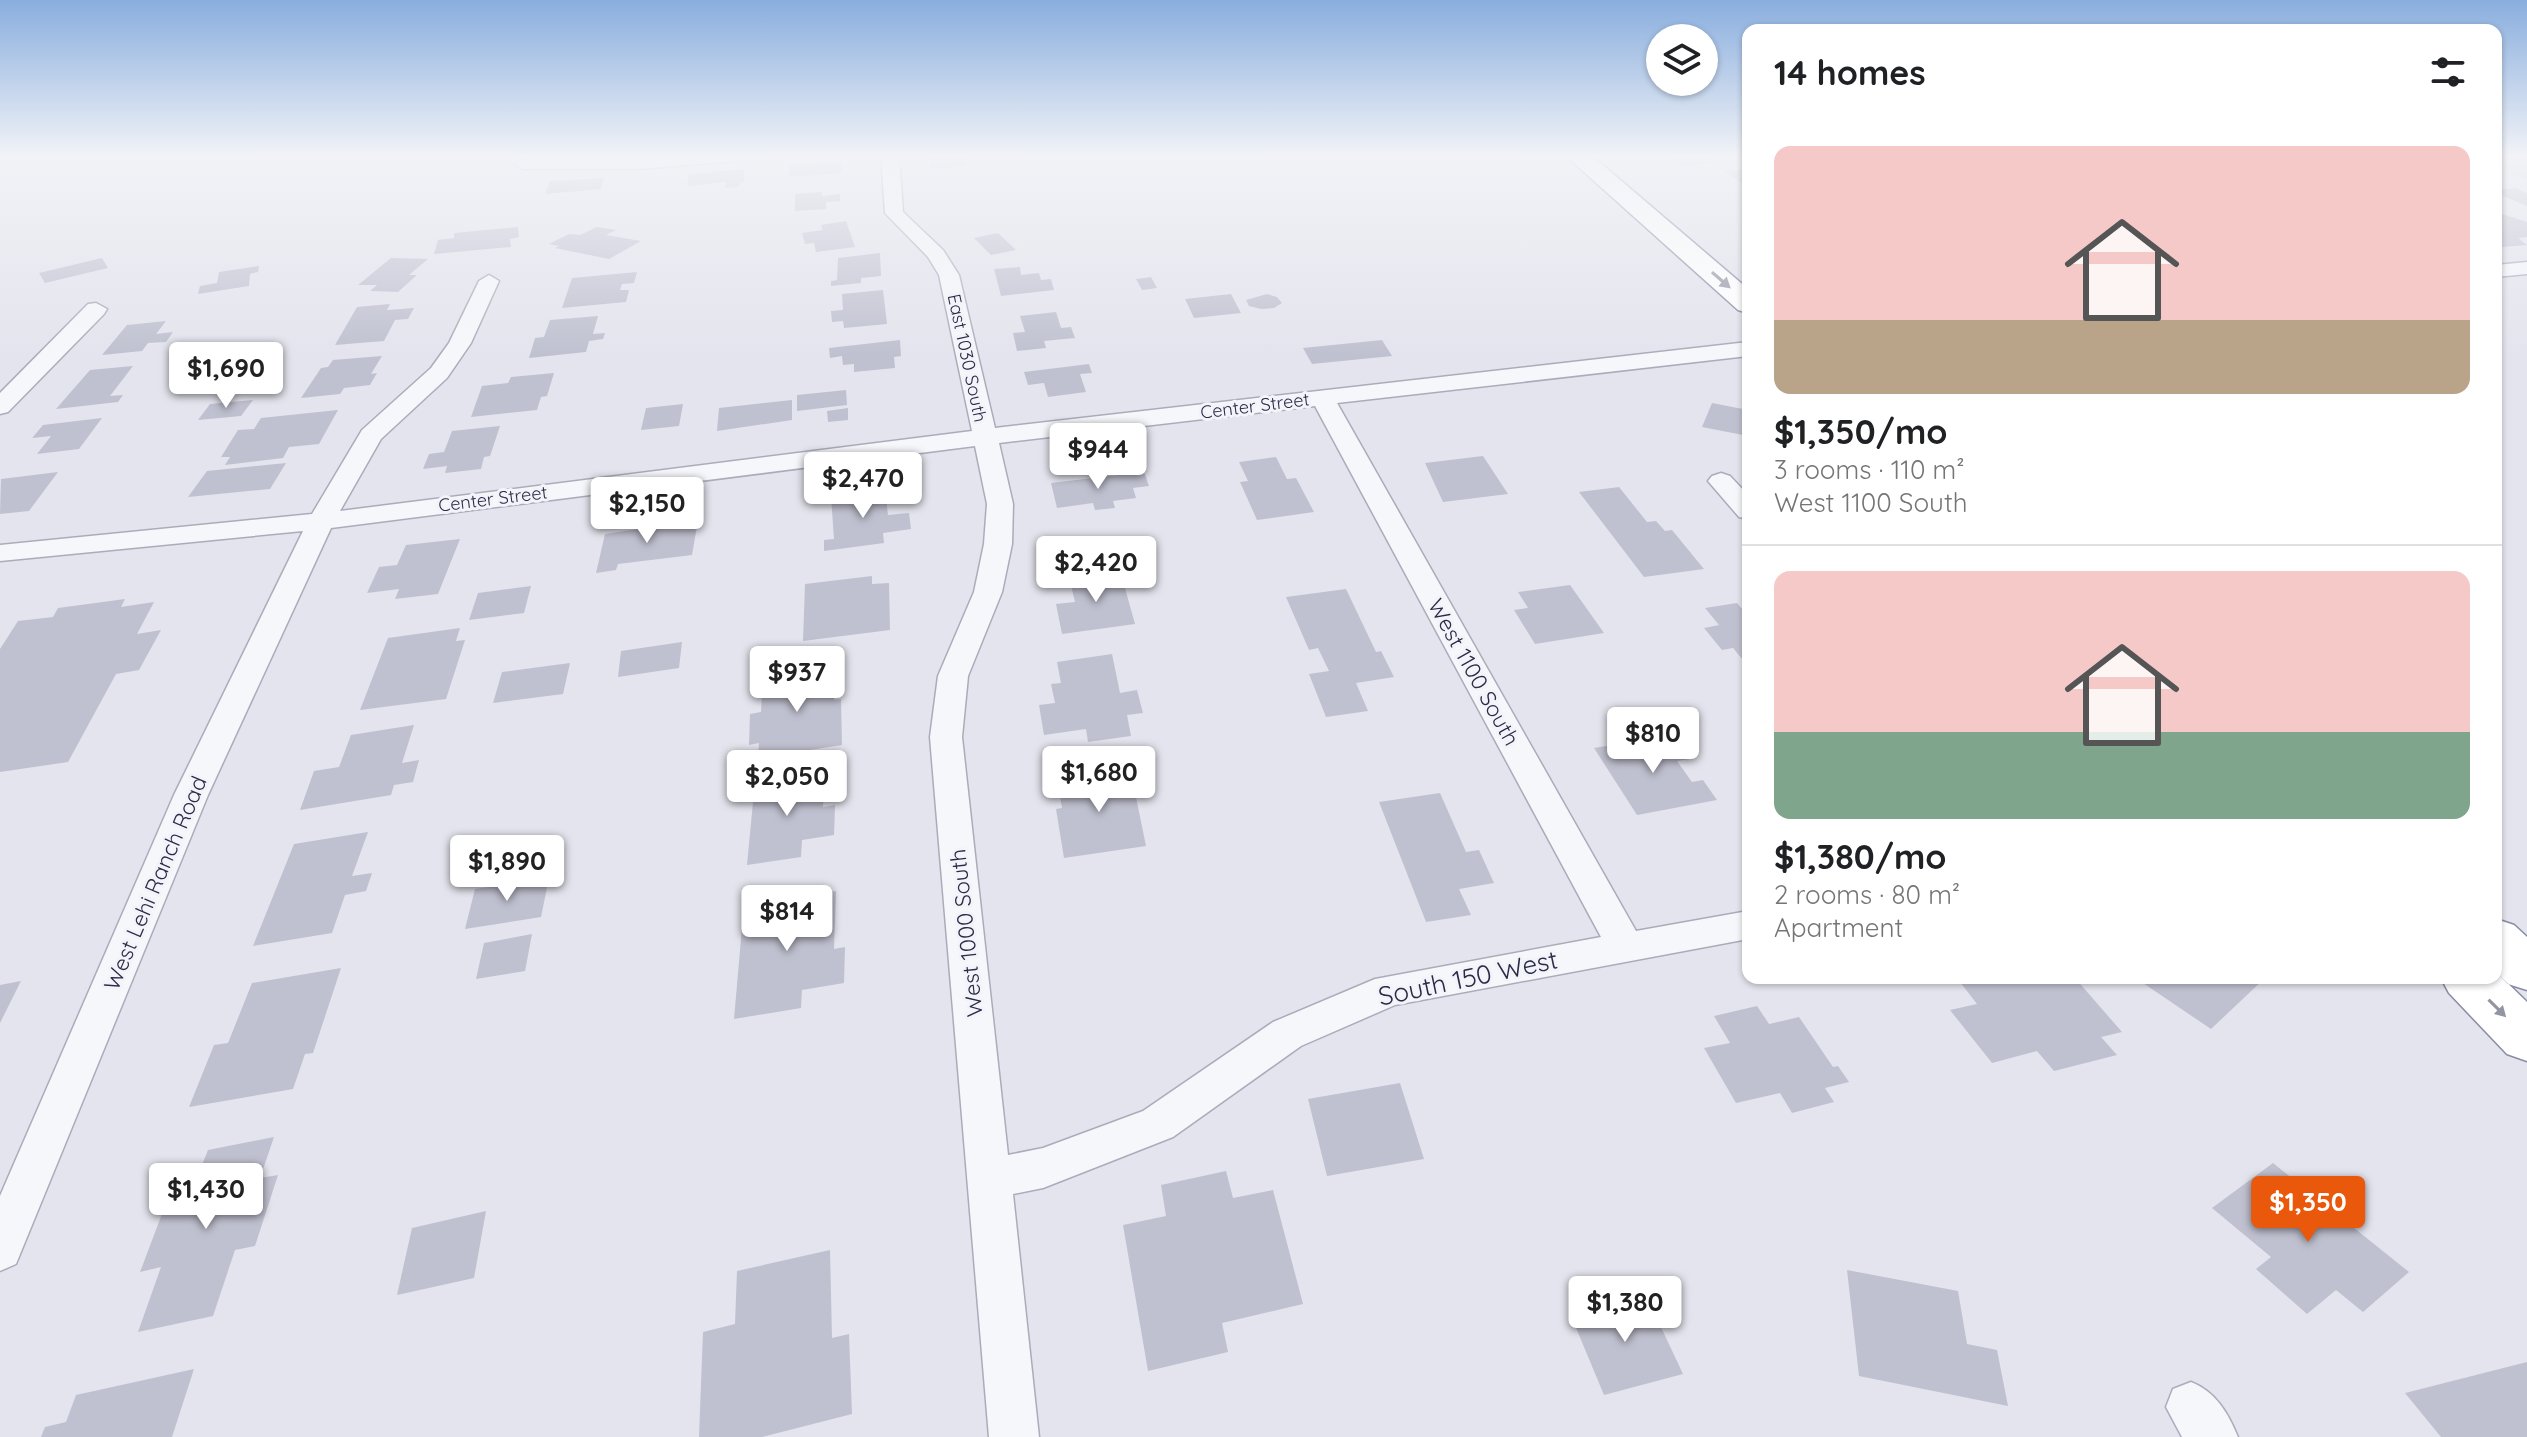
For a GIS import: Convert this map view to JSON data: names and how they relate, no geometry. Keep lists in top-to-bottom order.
{
  "streets": {
    "street": [
      "East 1030 South",
      "Center Street",
      "West 1100 South",
      "West Lehi Ranch Road",
      "West 1000 South",
      "South 150 West"
    ]
  },
  "crossings": [
    ["East 1030 South", "Center Street"],
    ["East 1030 South", "West 1000 South"],
    ["Center Street", "West 1100 South"],
    ["Center Street", "West Lehi Ranch Road"],
    ["Center Street", "West 1000 South"],
    ["West 1100 South", "South 150 West"],
    ["West 1000 South", "South 150 West"]
  ],
  "page": {
    "heading": "14 homes",
    "list": [
      {
        "name": "$1,350/mo",
        "note": "3 rooms · 110 m² · West 1100 South"
      },
      {
        "name": "$1,380/mo",
        "note": "2 rooms · 80 m² · Apartment"
      }
    ],
    "price": [
      "$1,690",
      "$944",
      "$2,470",
      "$2,150",
      "$2,420",
      "$937",
      "$810",
      "$1,680",
      "$2,050",
      "$1,890",
      "$814",
      "$1,430",
      "$1,350",
      "$1,380"
    ]
  }
}
